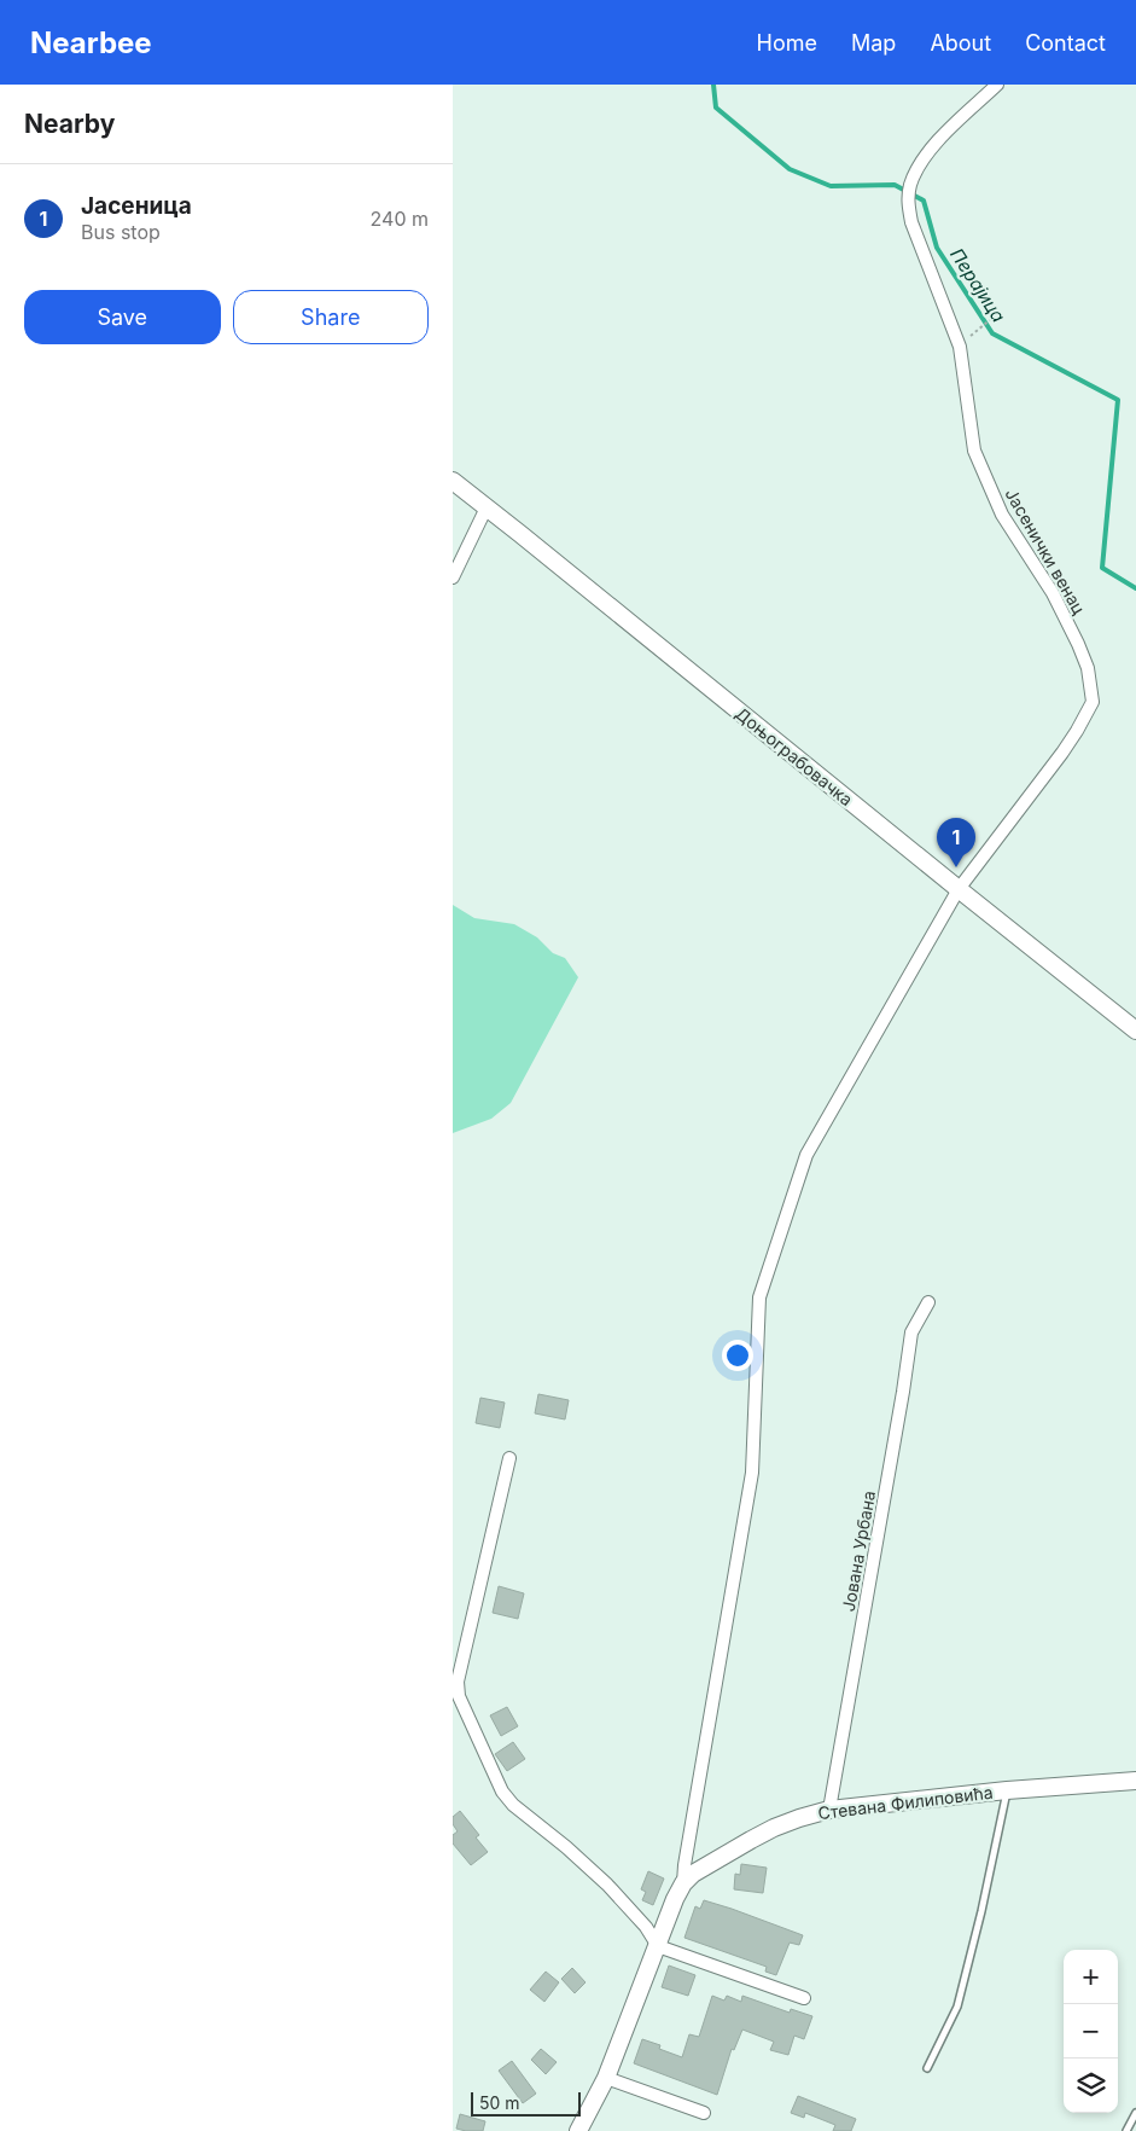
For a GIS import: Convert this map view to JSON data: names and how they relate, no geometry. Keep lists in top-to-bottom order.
{
  "streets": {
    "street": [
      "Јасенички венац",
      "Доњограбовачка",
      "Јована Урбана",
      "Стевана Филиповића"
    ]
  },
  "crossings": [
    ["Јасенички венац", "Доњограбовачка"],
    ["Јасенички венац", "Стевана Филиповића"],
    ["Јована Урбана", "Стевана Филиповића"]
  ],
  "water": ["Перајица"],
  "scale_bar": "50 m",
  "page": {
    "header": "Nearbee",
    "nav": [
      "Home",
      "Map",
      "About",
      "Contact"
    ],
    "heading": "Nearby",
    "list": [
      {
        "mark": "1",
        "name": "Јасеница",
        "note": "Bus stop",
        "value": "240 m"
      }
    ],
    "buttons": ["Save", "Share"],
    "pins": "1",
    "map_buttons": ["+", "−"],
    "scale": "50 m"
  }
}
